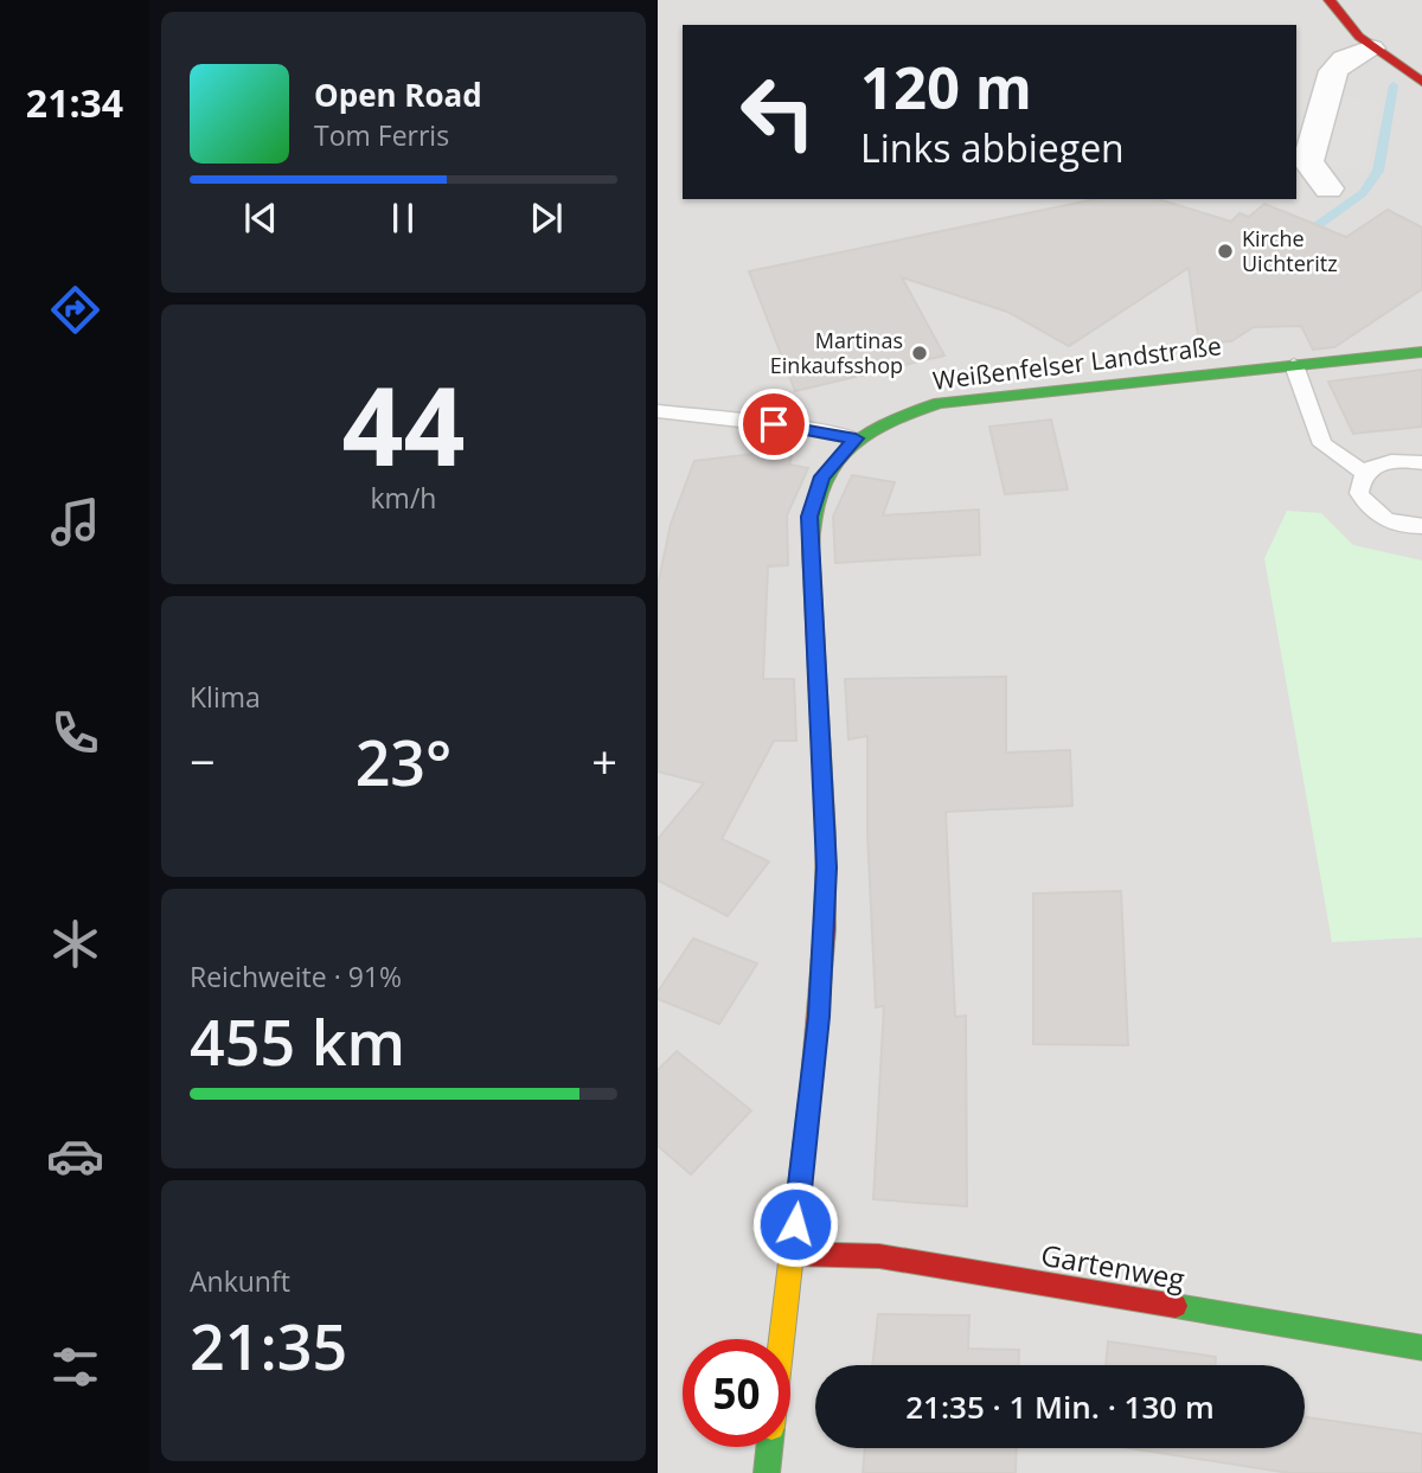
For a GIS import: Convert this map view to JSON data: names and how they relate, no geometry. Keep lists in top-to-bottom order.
{
  "streets": {
    "main road": ["Weißenfelser Landstraße", "Gartenweg"]
  },
  "crossings": [
    ["Weißenfelser Landstraße", "Gartenweg"]
  ],
  "places": ["Kirche Uichteritz", "Martinas Einkaufsshop"],
  "page": {
    "tabs": "21:34",
    "turn": ["120 m", "Links abbiegen"],
    "song": ["Open Road", "Tom Ferris"],
    "tile": [
      ["44", "km/h"],
      "Klima",
      ["Reichweite · 91%", "455 km"],
      ["Ankunft", "21:35"]
    ],
    "heat": ["−", "23°", "+"],
    "limit": "50",
    "trip": "21:35 · 1 Min. · 130 m"
  }
}
